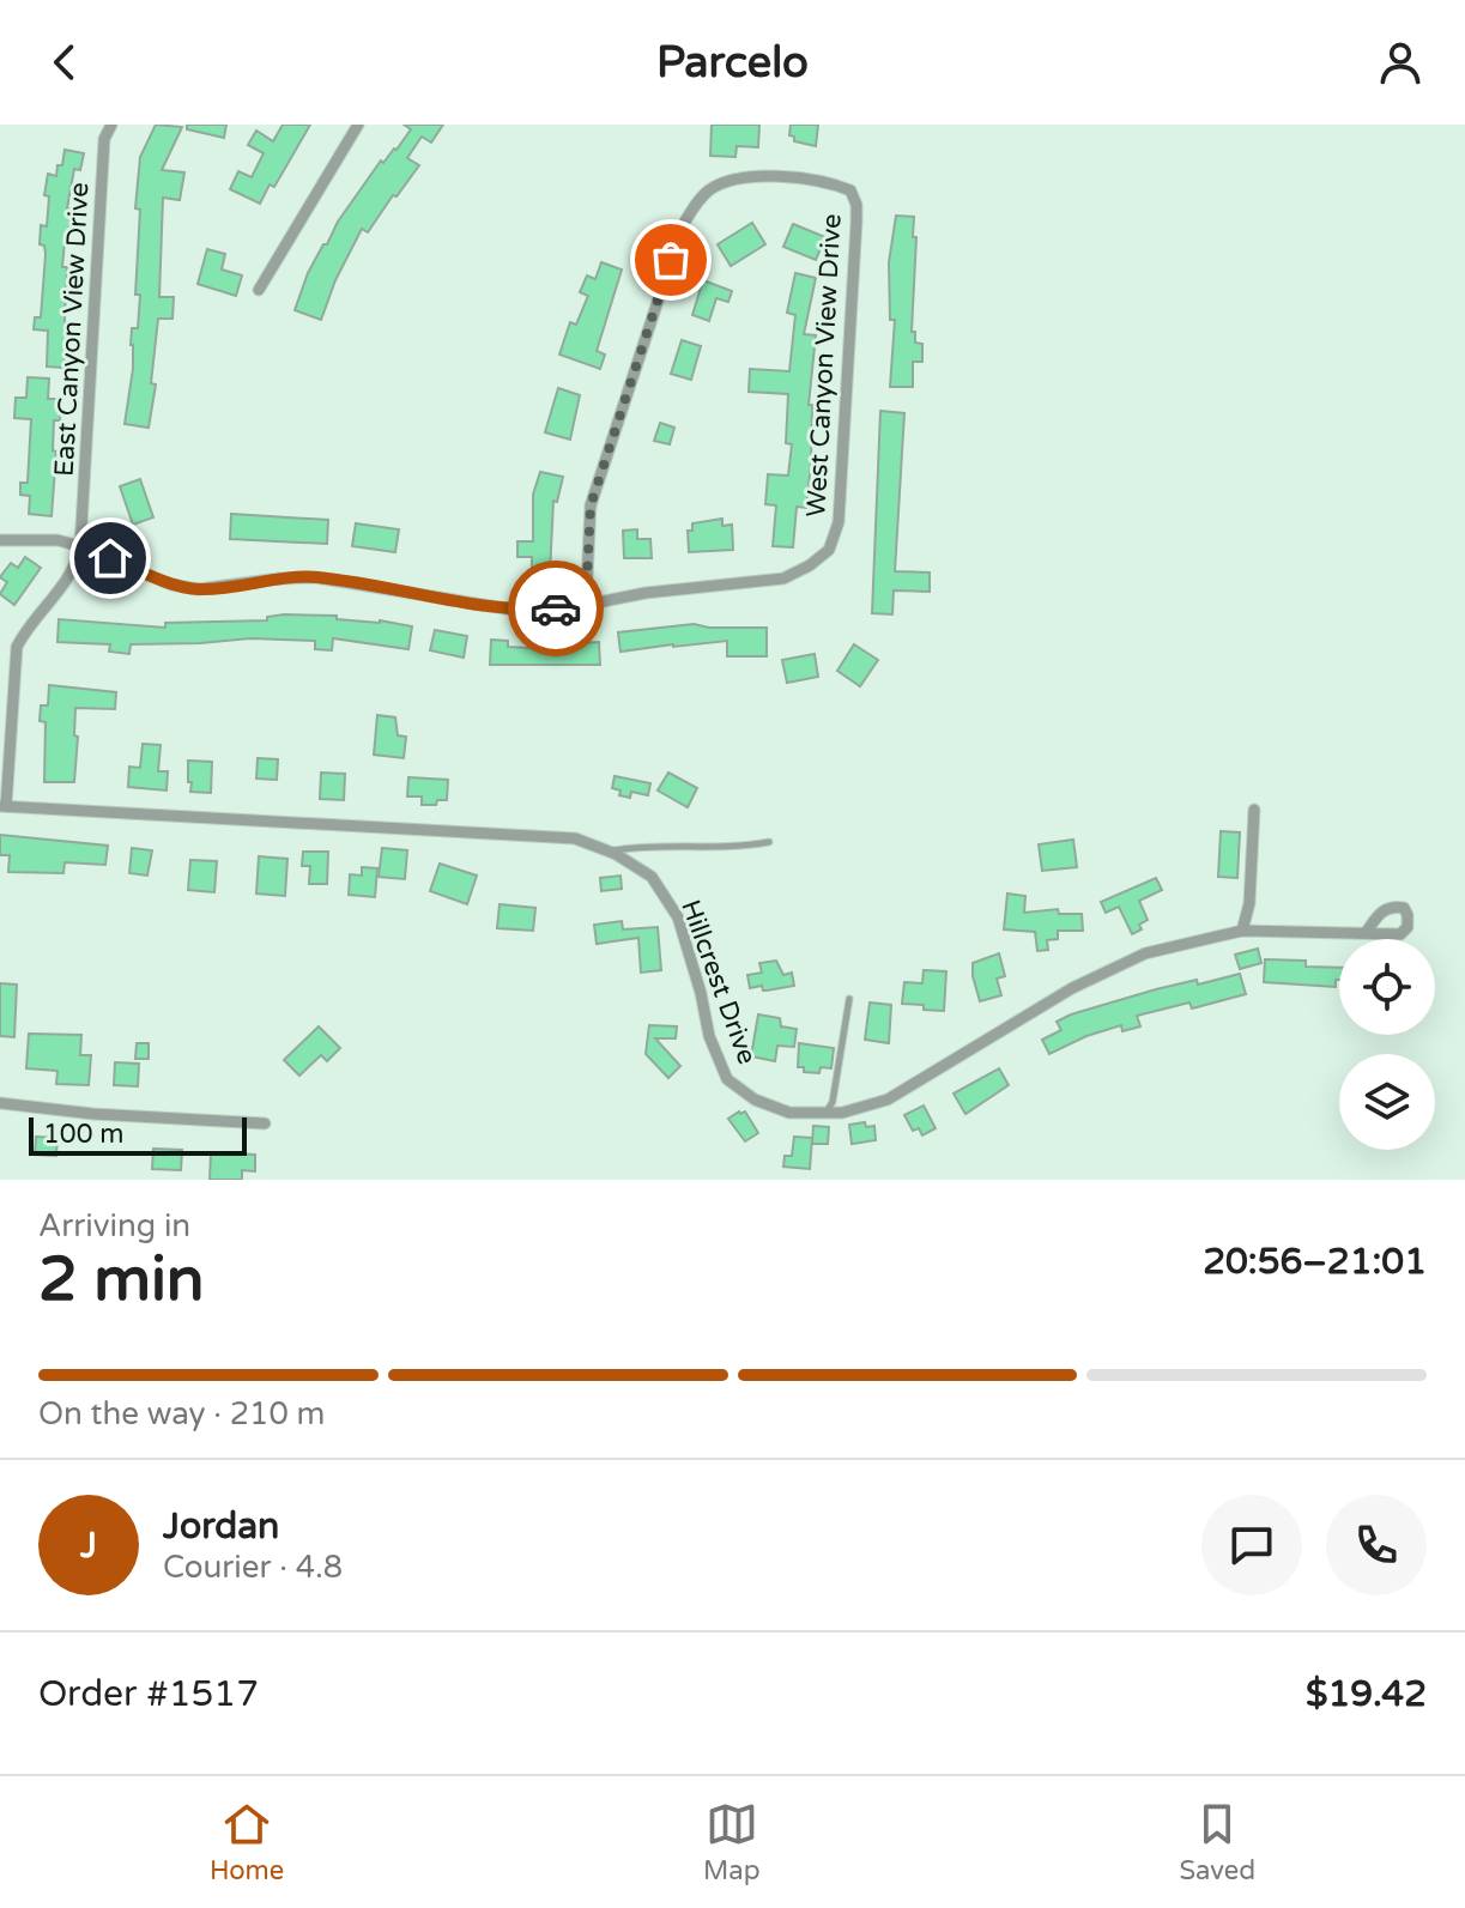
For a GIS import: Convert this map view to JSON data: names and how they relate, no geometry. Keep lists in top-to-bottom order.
{
  "streets": {
    "street": ["East Canyon View Drive", "West Canyon View Drive", "Hillcrest Drive"]
  },
  "crossings": [
    ["East Canyon View Drive", "West Canyon View Drive"],
    ["East Canyon View Drive", "Hillcrest Drive"]
  ],
  "scale_bar": "100 m",
  "page": {
    "header": "Parcelo",
    "scale": "100 m",
    "heading": ["2 min", "Arriving in", "20:56–21:01"],
    "panel": [
      "Jordan",
      "Courier · 4.8",
      "Order #1517",
      "$19.42"
    ],
    "bar": "On the way · 210 m",
    "round": "J",
    "tabs": ["Home", "Map", "Saved"]
  }
}
